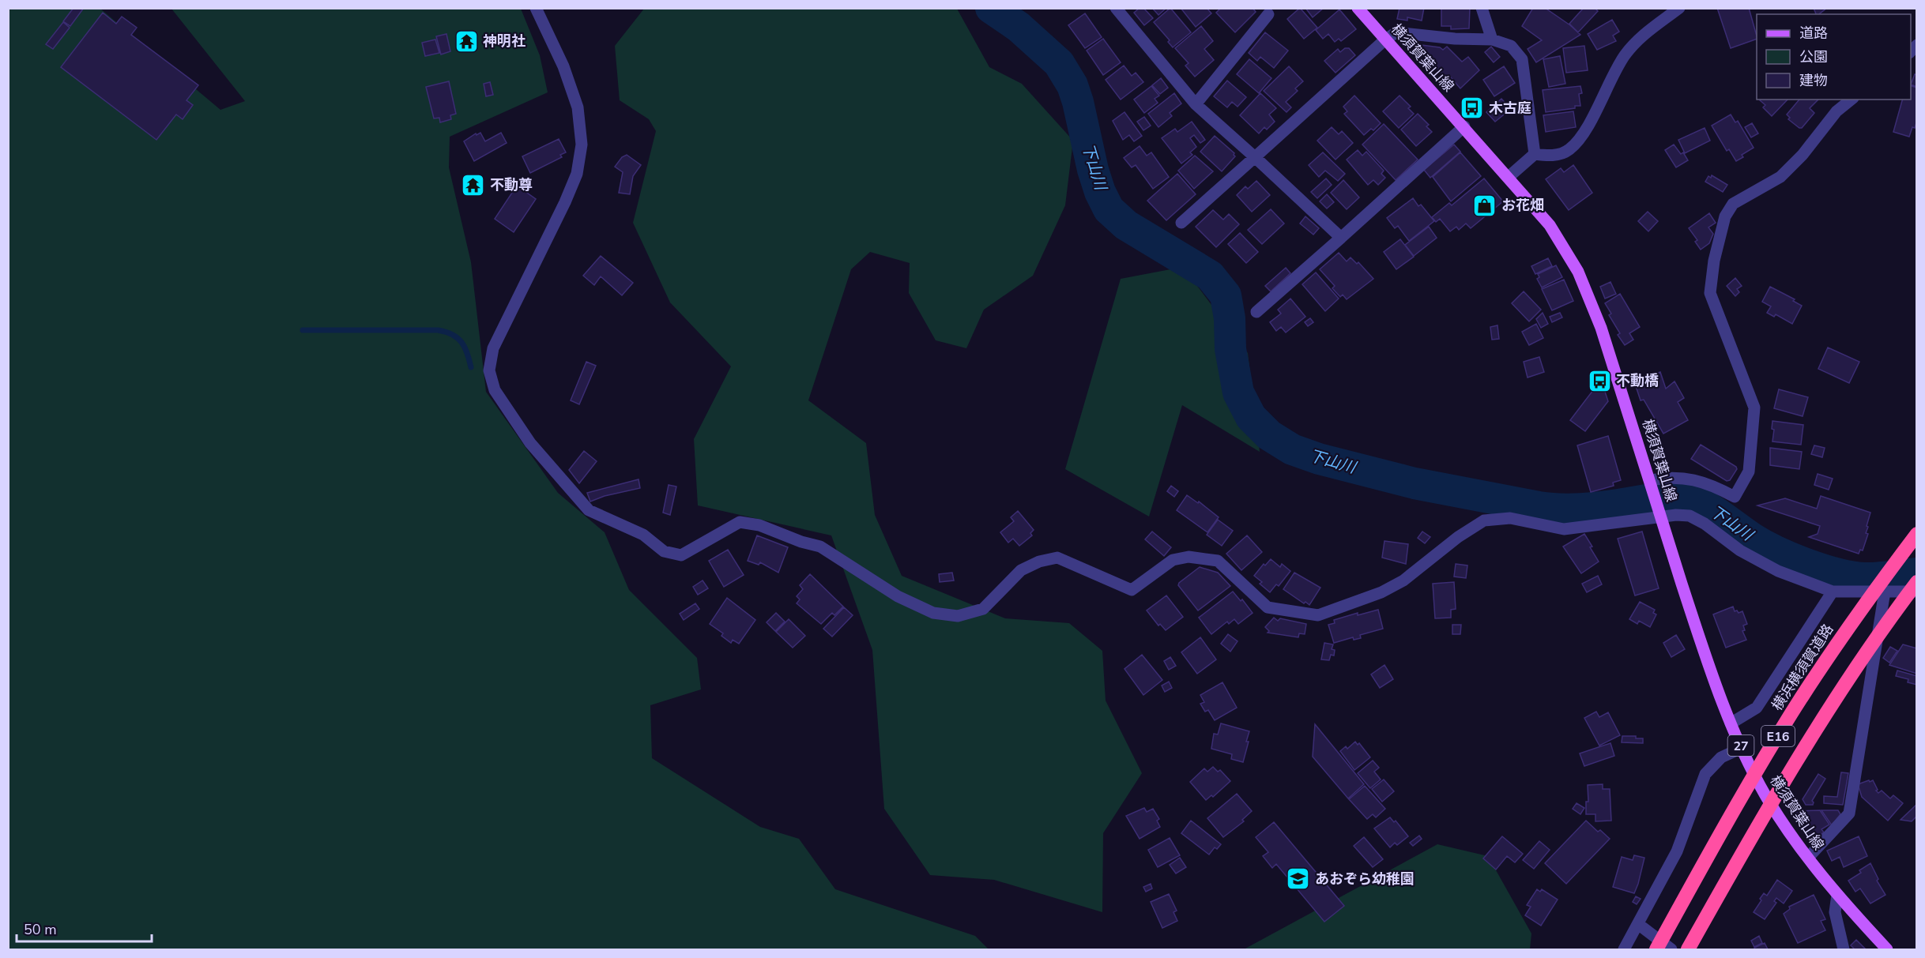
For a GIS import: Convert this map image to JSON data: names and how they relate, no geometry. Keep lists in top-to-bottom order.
{
  "streets": {
    "highway": ["横浜横須賀道路", "E16"],
    "main road": ["横須賀葉山線", "27"]
  },
  "water": ["下山川"],
  "places": {
    "temple": ["神明社", "不動尊"],
    "bus stop": ["木古庭", "不動橋"],
    "shop": ["お花畑"],
    "school or university": ["あおぞら幼稚園"]
  },
  "legend": ["道路", "公園", "建物"],
  "scale_bar": "50 m"
}
